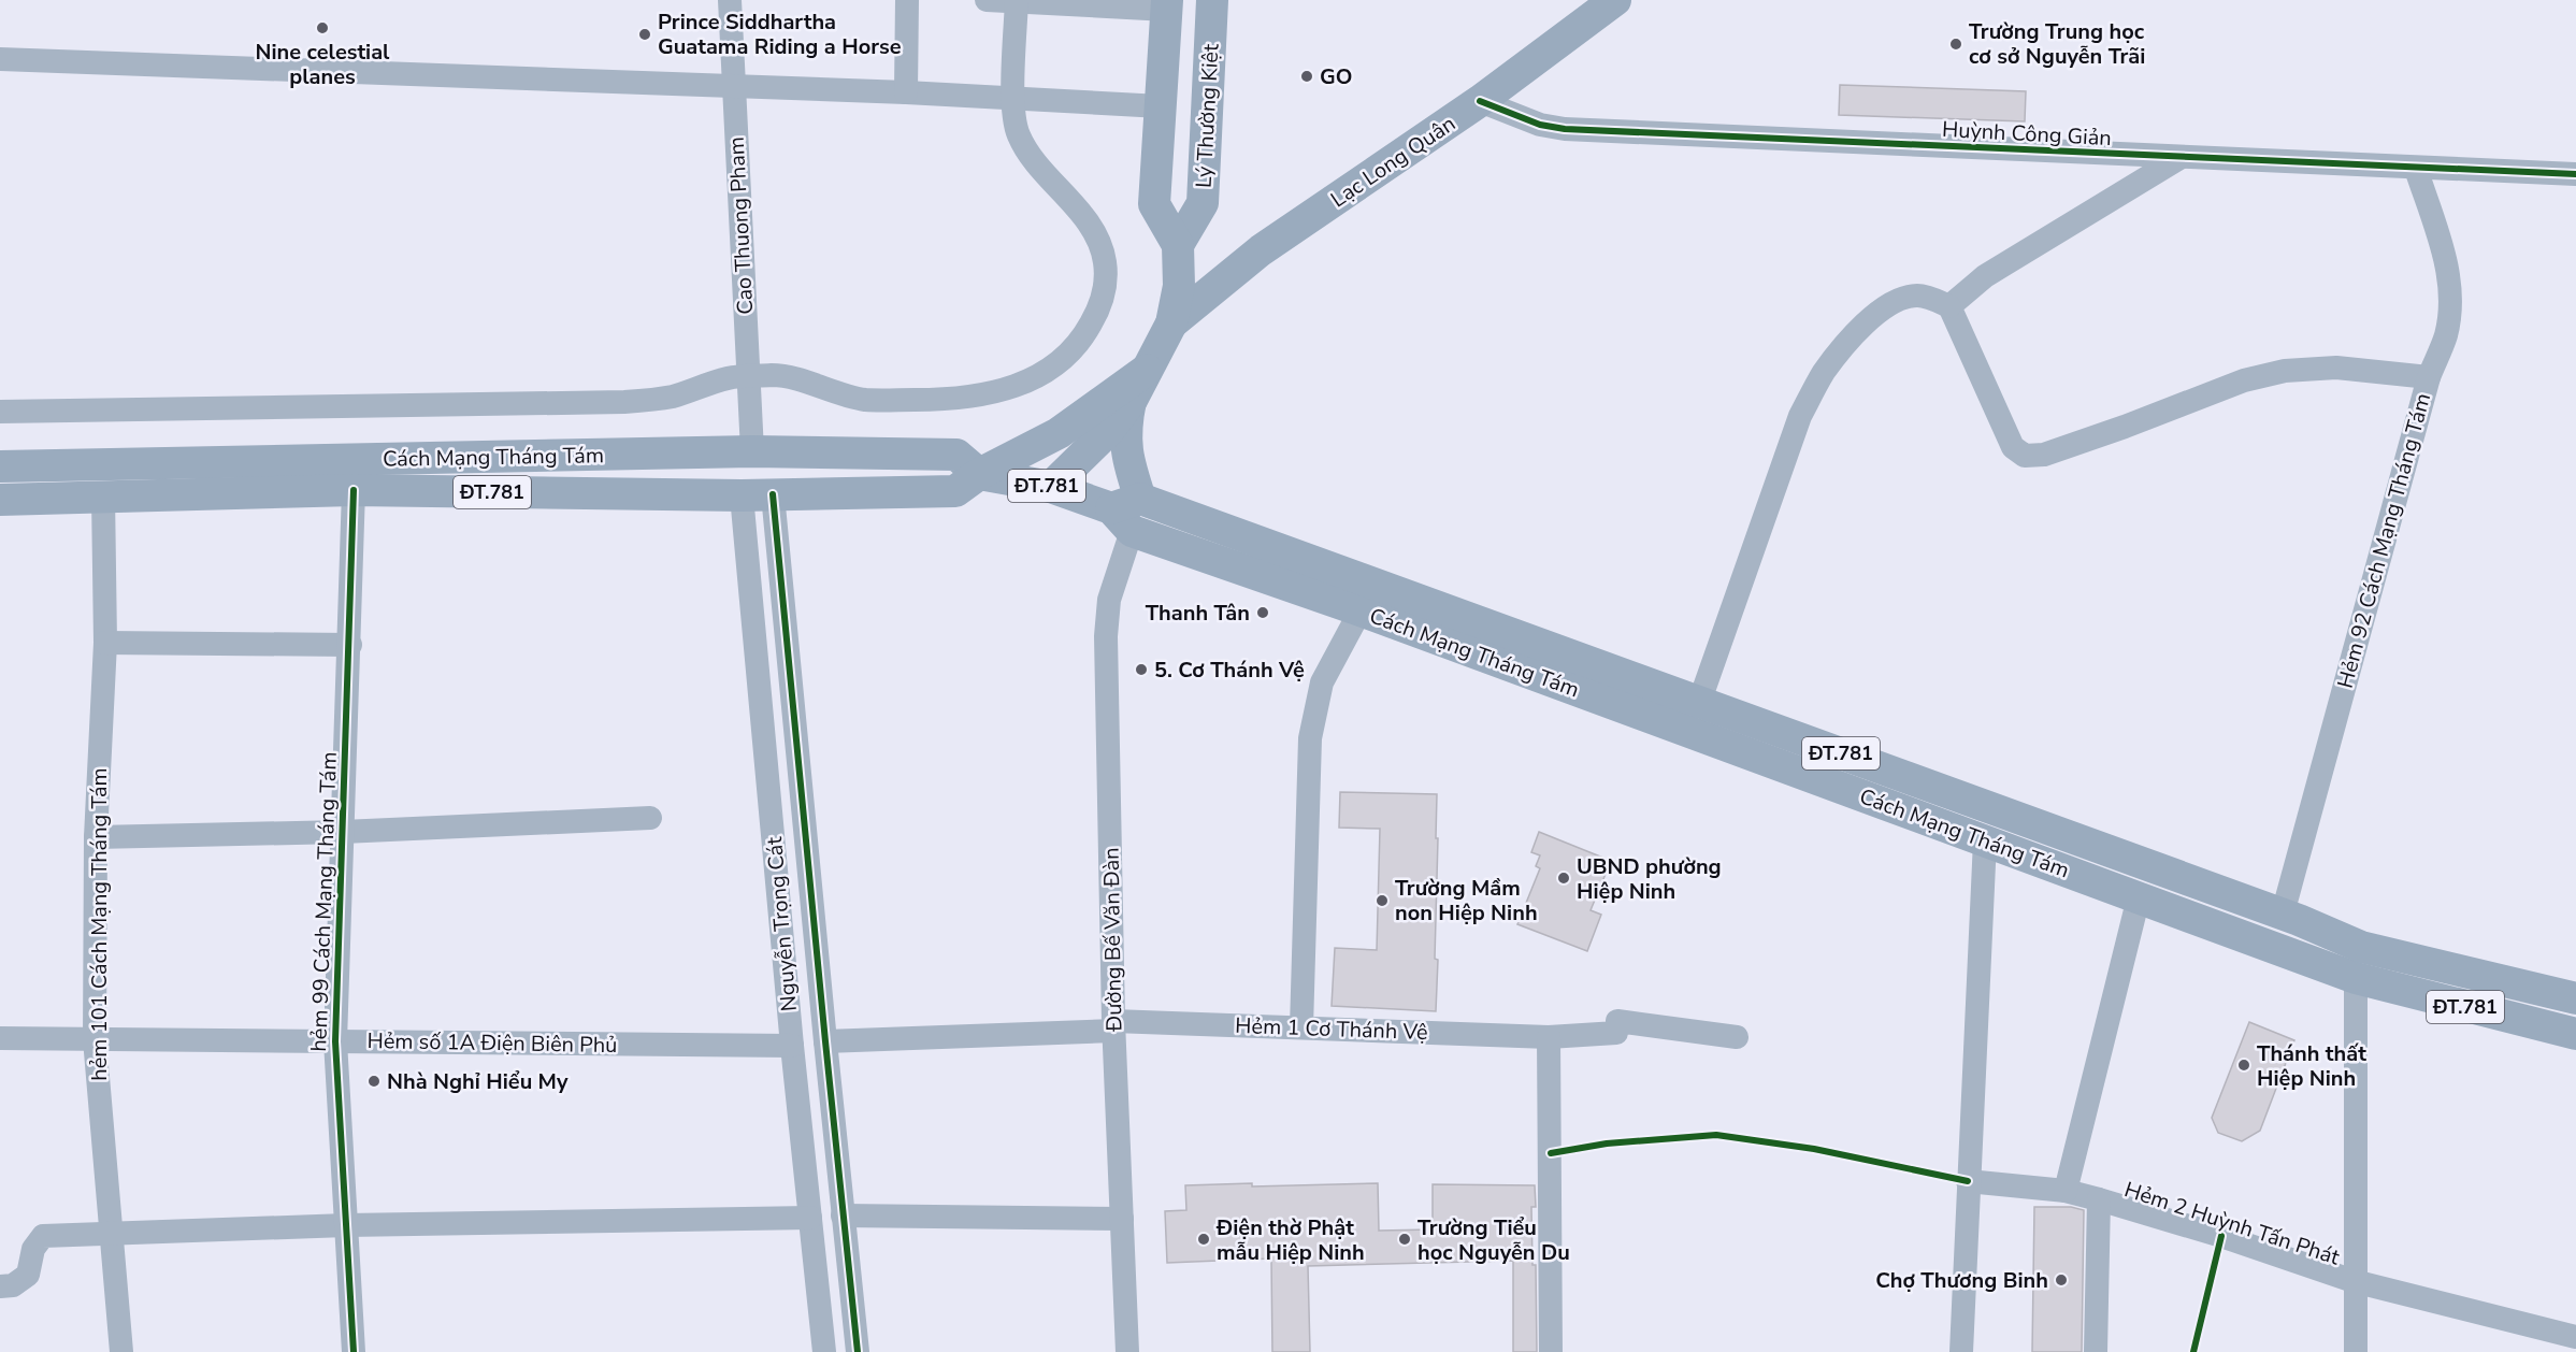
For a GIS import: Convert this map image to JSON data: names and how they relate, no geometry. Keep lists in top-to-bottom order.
{
  "streets": {
    "main road": [
      "Lý Thường Kiệt",
      "Lạc Long Quân",
      "Cách Mạng Tháng Tám",
      "ĐT.781"
    ],
    "street": [
      "Huỳnh Công Giản",
      "Cao Thuong Pham",
      "Hẻm 92 Cách Mạng Tháng Tám",
      "hẻm 99 Cách Mạng Tháng Tám",
      "hẻm 101 Cách Mạng Tháng Tám",
      "Nguyễn Trọng Cát",
      "Đường Bế Văn Đàn",
      "Hẻm 1 Cơ Thánh Vệ",
      "Hẻm số 1A Điện Biên Phủ",
      "Hẻm 2 Huỳnh Tấn Phát"
    ]
  },
  "crossings": [
    ["Lý Thường Kiệt", "Lạc Long Quân"],
    ["Huỳnh Công Giản", "Lạc Long Quân"],
    ["Huỳnh Công Giản", "Hẻm 92 Cách Mạng Tháng Tám"],
    ["Lạc Long Quân", "Cách Mạng Tháng Tám"],
    ["Cao Thuong Pham", "Cách Mạng Tháng Tám"],
    ["Cách Mạng Tháng Tám", "Hẻm 92 Cách Mạng Tháng Tám"],
    ["Cách Mạng Tháng Tám", "hẻm 99 Cách Mạng Tháng Tám"],
    ["Cách Mạng Tháng Tám", "hẻm 101 Cách Mạng Tháng Tám"],
    ["Cách Mạng Tháng Tám", "Nguyễn Trọng Cát"],
    ["Cách Mạng Tháng Tám", "Đường Bế Văn Đàn"],
    ["hẻm 99 Cách Mạng Tháng Tám", "Hẻm số 1A Điện Biên Phủ"],
    ["hẻm 101 Cách Mạng Tháng Tám", "Hẻm số 1A Điện Biên Phủ"],
    ["Nguyễn Trọng Cát", "Hẻm số 1A Điện Biên Phủ"],
    ["Đường Bế Văn Đàn", "Hẻm 1 Cơ Thánh Vệ"]
  ],
  "places": [
    "Nine celestial planes",
    "Prince Siddhartha Guatama Riding a Horse",
    "Trường Trung học cơ sở Nguyễn Trãi",
    "GO",
    "Thanh Tân",
    "5. Cơ Thánh Vệ",
    "UBND phường Hiệp Ninh",
    "Trường Mầm non Hiệp Ninh",
    "Thánh thất Hiệp Ninh",
    "Nhà Nghỉ Hiểu My",
    "Điện thờ Phật mẫu Hiệp Ninh",
    "Trường Tiểu học Nguyễn Du",
    "Chợ Thương Binh"
  ]
}
